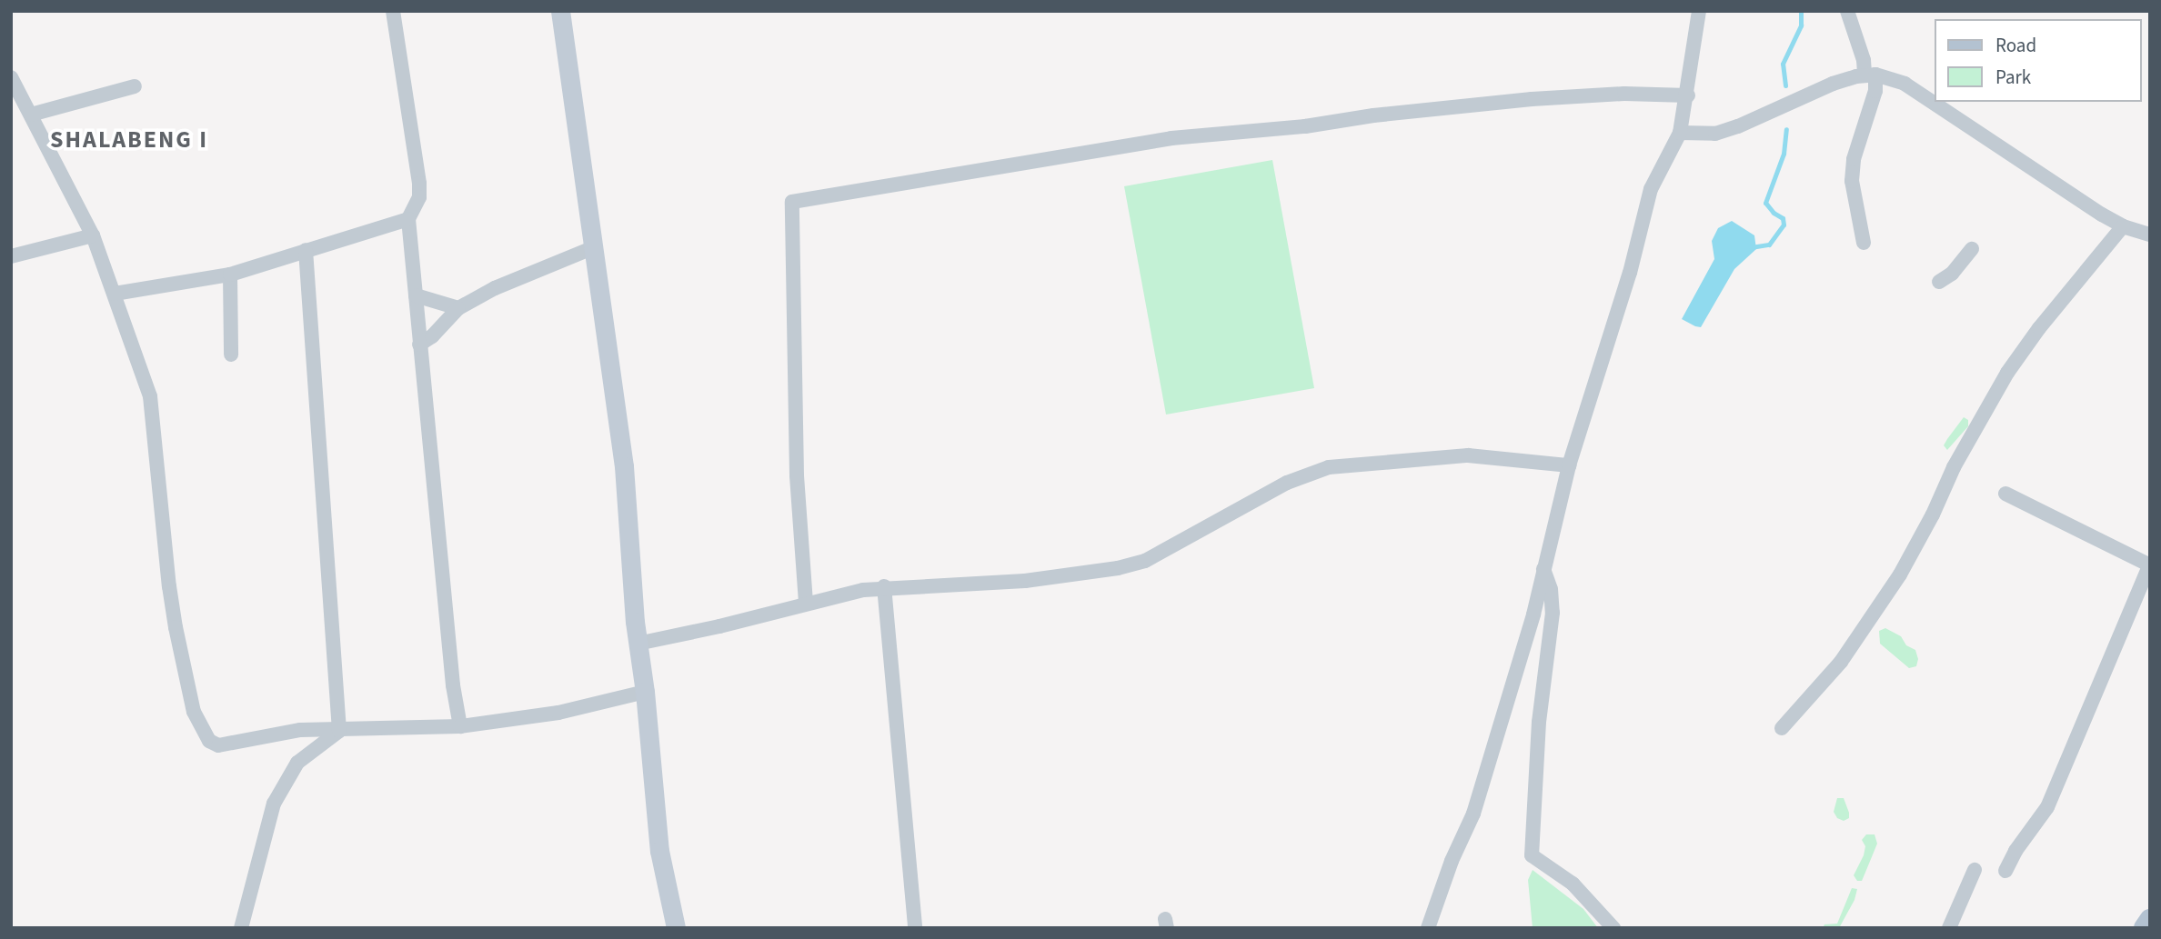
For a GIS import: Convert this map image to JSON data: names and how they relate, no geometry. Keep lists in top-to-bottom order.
{
  "districts": ["SHALABENG I"],
  "legend": ["Road", "Park"]
}
